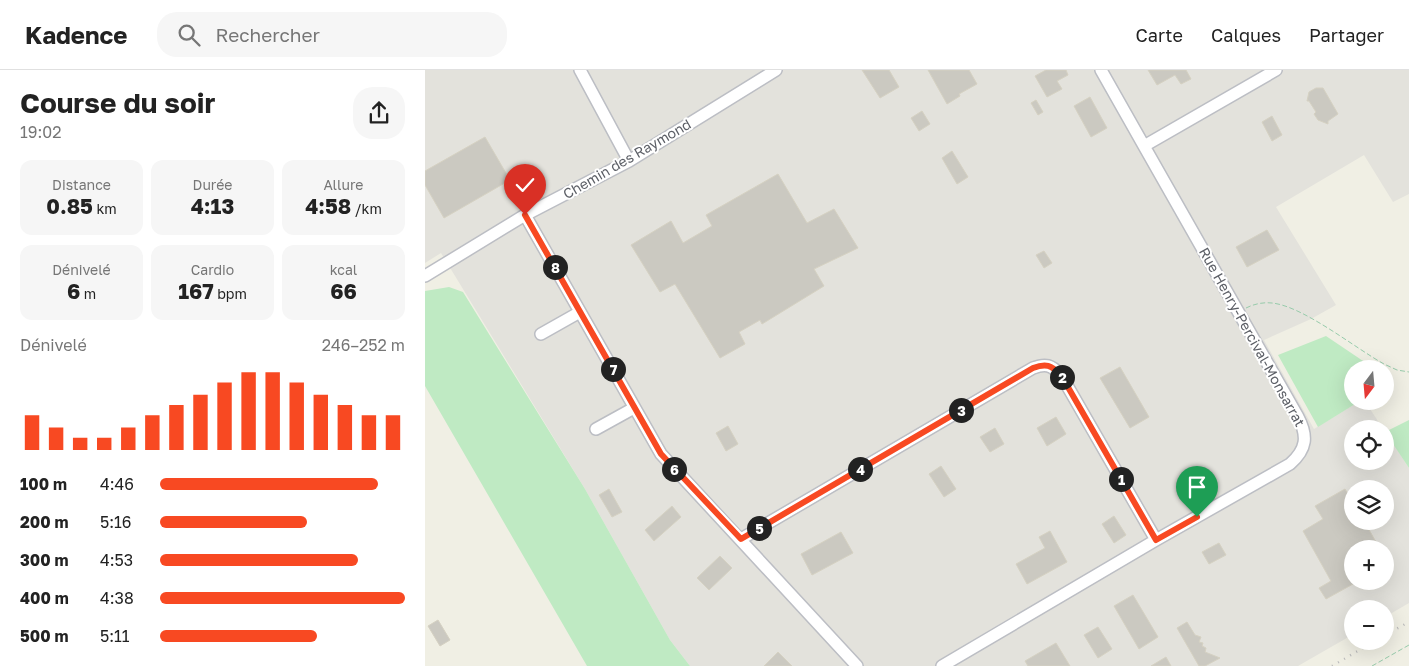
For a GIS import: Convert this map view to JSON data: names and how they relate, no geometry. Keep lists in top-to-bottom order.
{
  "streets": {
    "street": ["Chemin des Raymond", "Rue Henry-Percival-Monsarrat"]
  },
  "north": "bottom",
  "page": {
    "header": "Kadence",
    "search": "Rechercher",
    "nav": ["Carte", "Calques", "Partager"],
    "heading": ["Course du soir", "19:02"],
    "stats": [
      ["Distance", "0.85 km"],
      ["Durée", "4:13"],
      ["Allure", "4:58 /km"],
      ["Dénivelé", "6 m"],
      ["Cardio", "167 bpm"],
      ["kcal", "66"]
    ],
    "pins": [
      "8",
      "7",
      "2",
      "3",
      "4",
      "6",
      "1",
      "5"
    ],
    "chart": ["Dénivelé", "246–252 m"],
    "map_buttons": ["+", "−"],
    "list": [
      {
        "name": "100 m",
        "note": "4:46"
      },
      {
        "name": "200 m",
        "note": "5:16"
      },
      {
        "name": "300 m",
        "note": "4:53"
      },
      {
        "name": "400 m",
        "note": "4:38"
      },
      {
        "name": "500 m",
        "note": "5:11"
      }
    ]
  }
}
